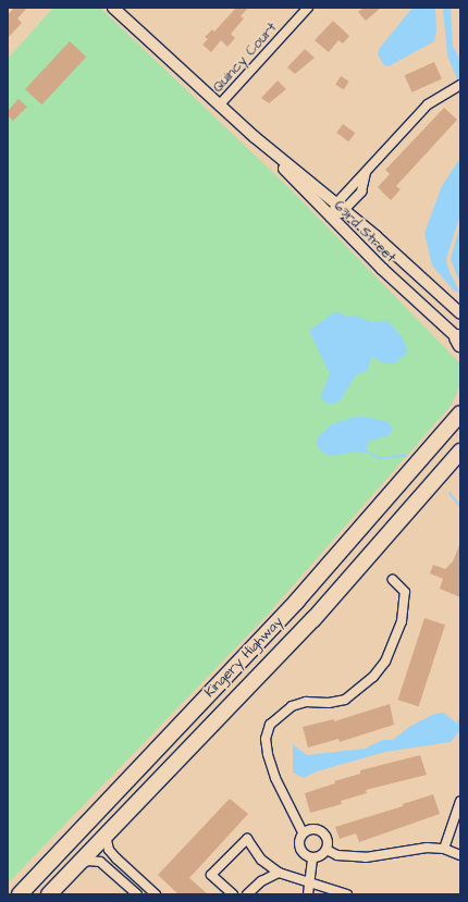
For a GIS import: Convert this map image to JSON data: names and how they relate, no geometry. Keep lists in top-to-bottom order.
{
  "streets": {
    "highway": ["Kingery Highway"],
    "street": ["Quincy Court", "63rd Street"]
  },
  "crossings": [
    ["Quincy Court", "63rd Street"]
  ]
}
